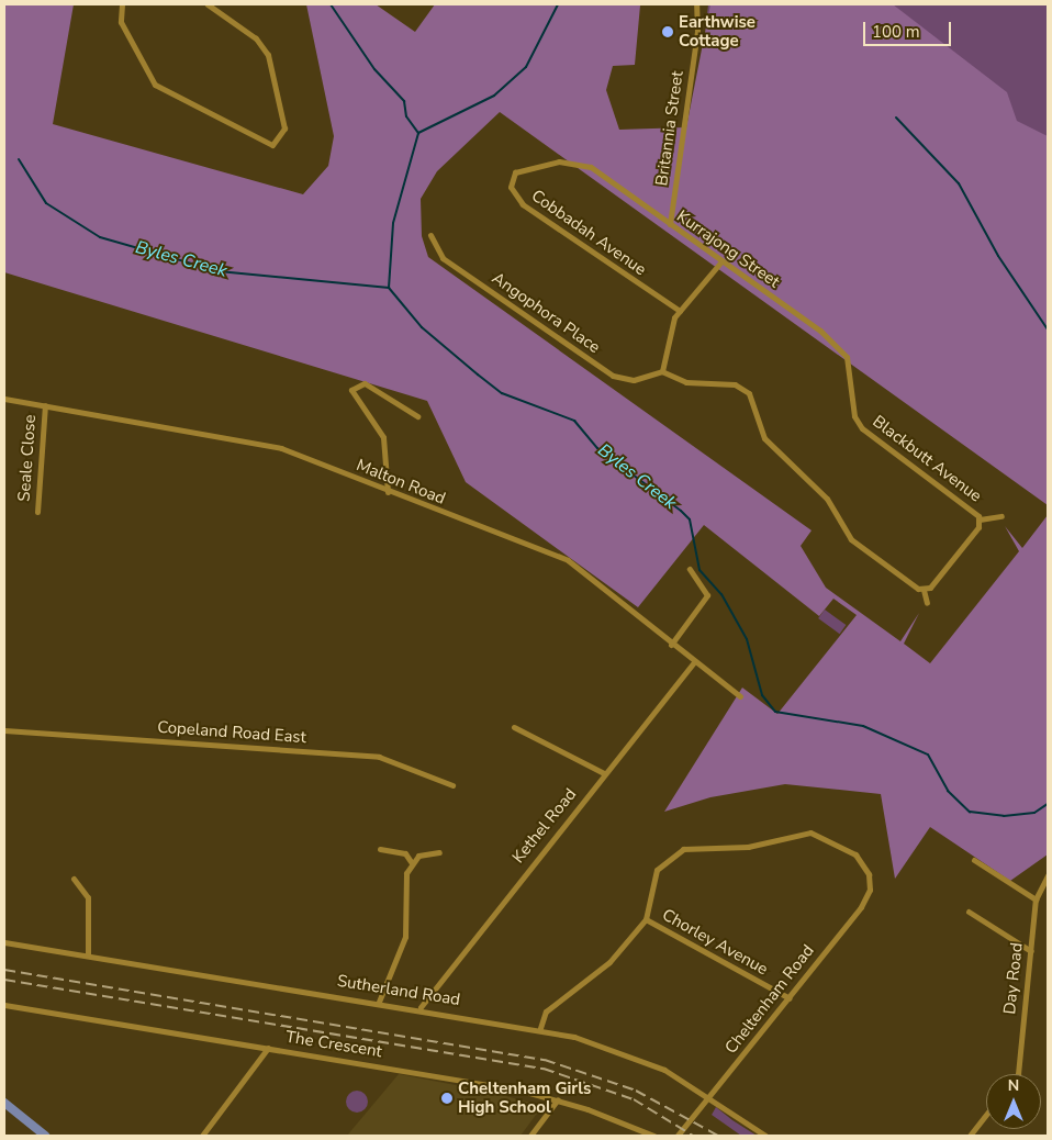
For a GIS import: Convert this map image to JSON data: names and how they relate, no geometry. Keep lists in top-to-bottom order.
{
  "streets": {
    "street": [
      "Britannia Street",
      "Cobbadah Avenue",
      "Kurrajong Street",
      "Angophora Place",
      "Seale Close",
      "Blackbutt Avenue",
      "Malton Road",
      "Copeland Road East",
      "Kethel Road",
      "Chorley Avenue",
      "Day Road",
      "Sutherland Road",
      "Cheltenham Road",
      "The Crescent"
    ]
  },
  "crossings": [
    ["Britannia Street", "Kurrajong Street"],
    ["Cobbadah Avenue", "Kurrajong Street"],
    ["Kurrajong Street", "Blackbutt Avenue"],
    ["Seale Close", "Malton Road"],
    ["Malton Road", "Kethel Road"],
    ["Kethel Road", "Sutherland Road"],
    ["Chorley Avenue", "Sutherland Road"],
    ["Chorley Avenue", "Cheltenham Road"],
    ["Sutherland Road", "Cheltenham Road"]
  ],
  "water": ["Byles Creek"],
  "places": ["Earthwise Cottage", "Cheltenham Girls High School"],
  "scale_bar": "100 m",
  "north": "top"
}
